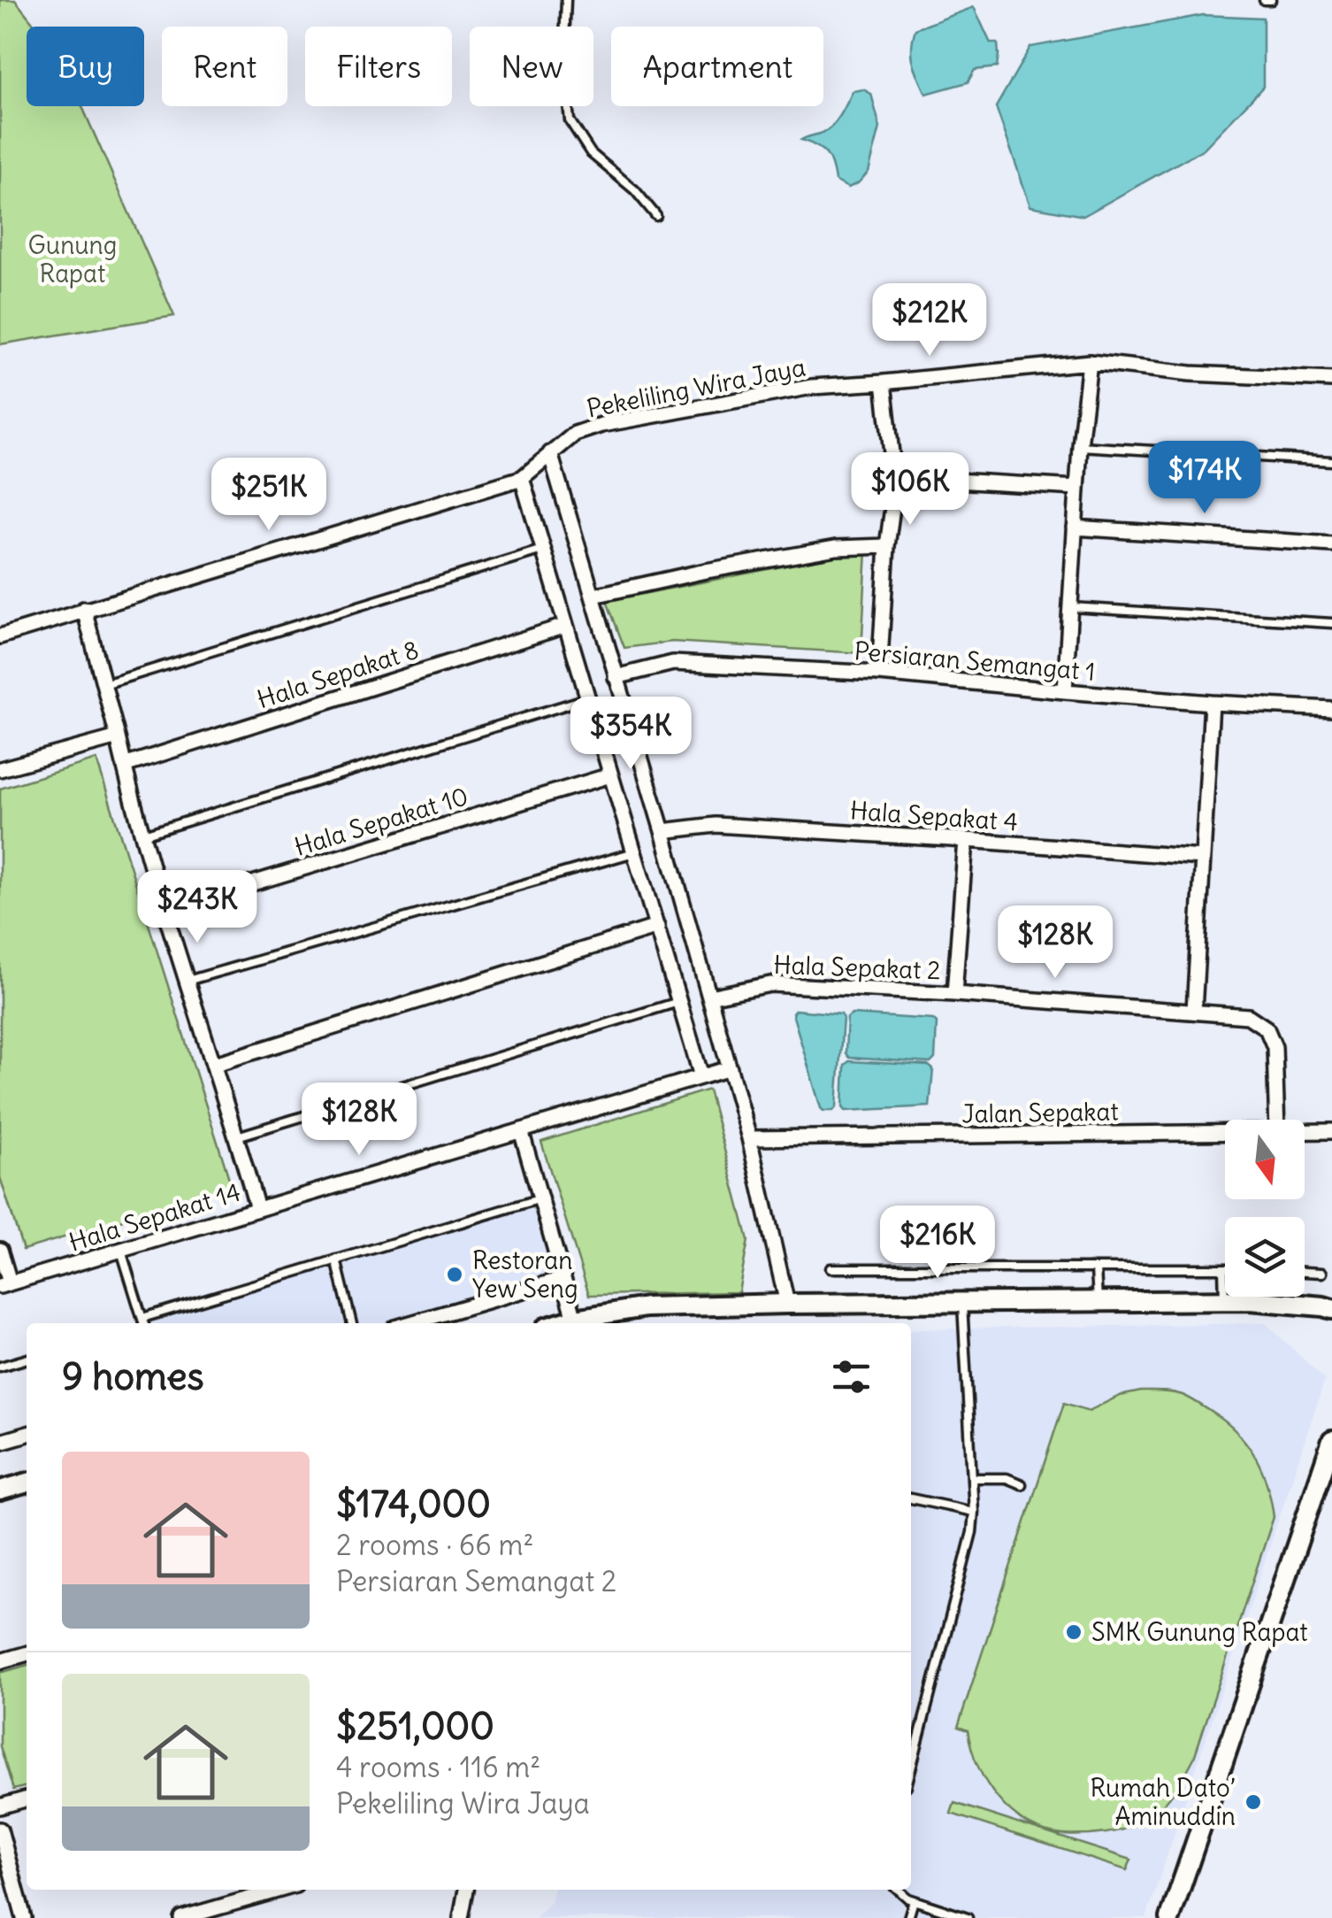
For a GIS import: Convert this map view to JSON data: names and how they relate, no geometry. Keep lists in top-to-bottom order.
{
  "streets": {
    "street": [
      "Pekeliling Wira Jaya",
      "Persiaran Semangat 1",
      "Hala Sepakat 8",
      "Hala Sepakat 4",
      "Hala Sepakat 10",
      "Hala Sepakat 2",
      "Jalan Sepakat",
      "Hala Sepakat 14"
    ]
  },
  "parks": ["Gunung Rapat"],
  "places": ["Restoran Yew Seng", "SMK Gunung Rapat", "Rumah Dato’ Aminuddin"],
  "north": "bottom",
  "page": {
    "chip": [
      "Buy",
      "Rent",
      "Filters",
      "New",
      "Apartment"
    ],
    "price": [
      "$212K",
      "$174K",
      "$106K",
      "$251K",
      "$354K",
      "$243K",
      "$128K",
      "$128K",
      "$216K"
    ],
    "heading": "9 homes",
    "list": [
      {
        "name": "$174,000",
        "note": "2 rooms · 66 m² · Persiaran Semangat 2"
      },
      {
        "name": "$251,000",
        "note": "4 rooms · 116 m² · Pekeliling Wira Jaya"
      }
    ]
  }
}
